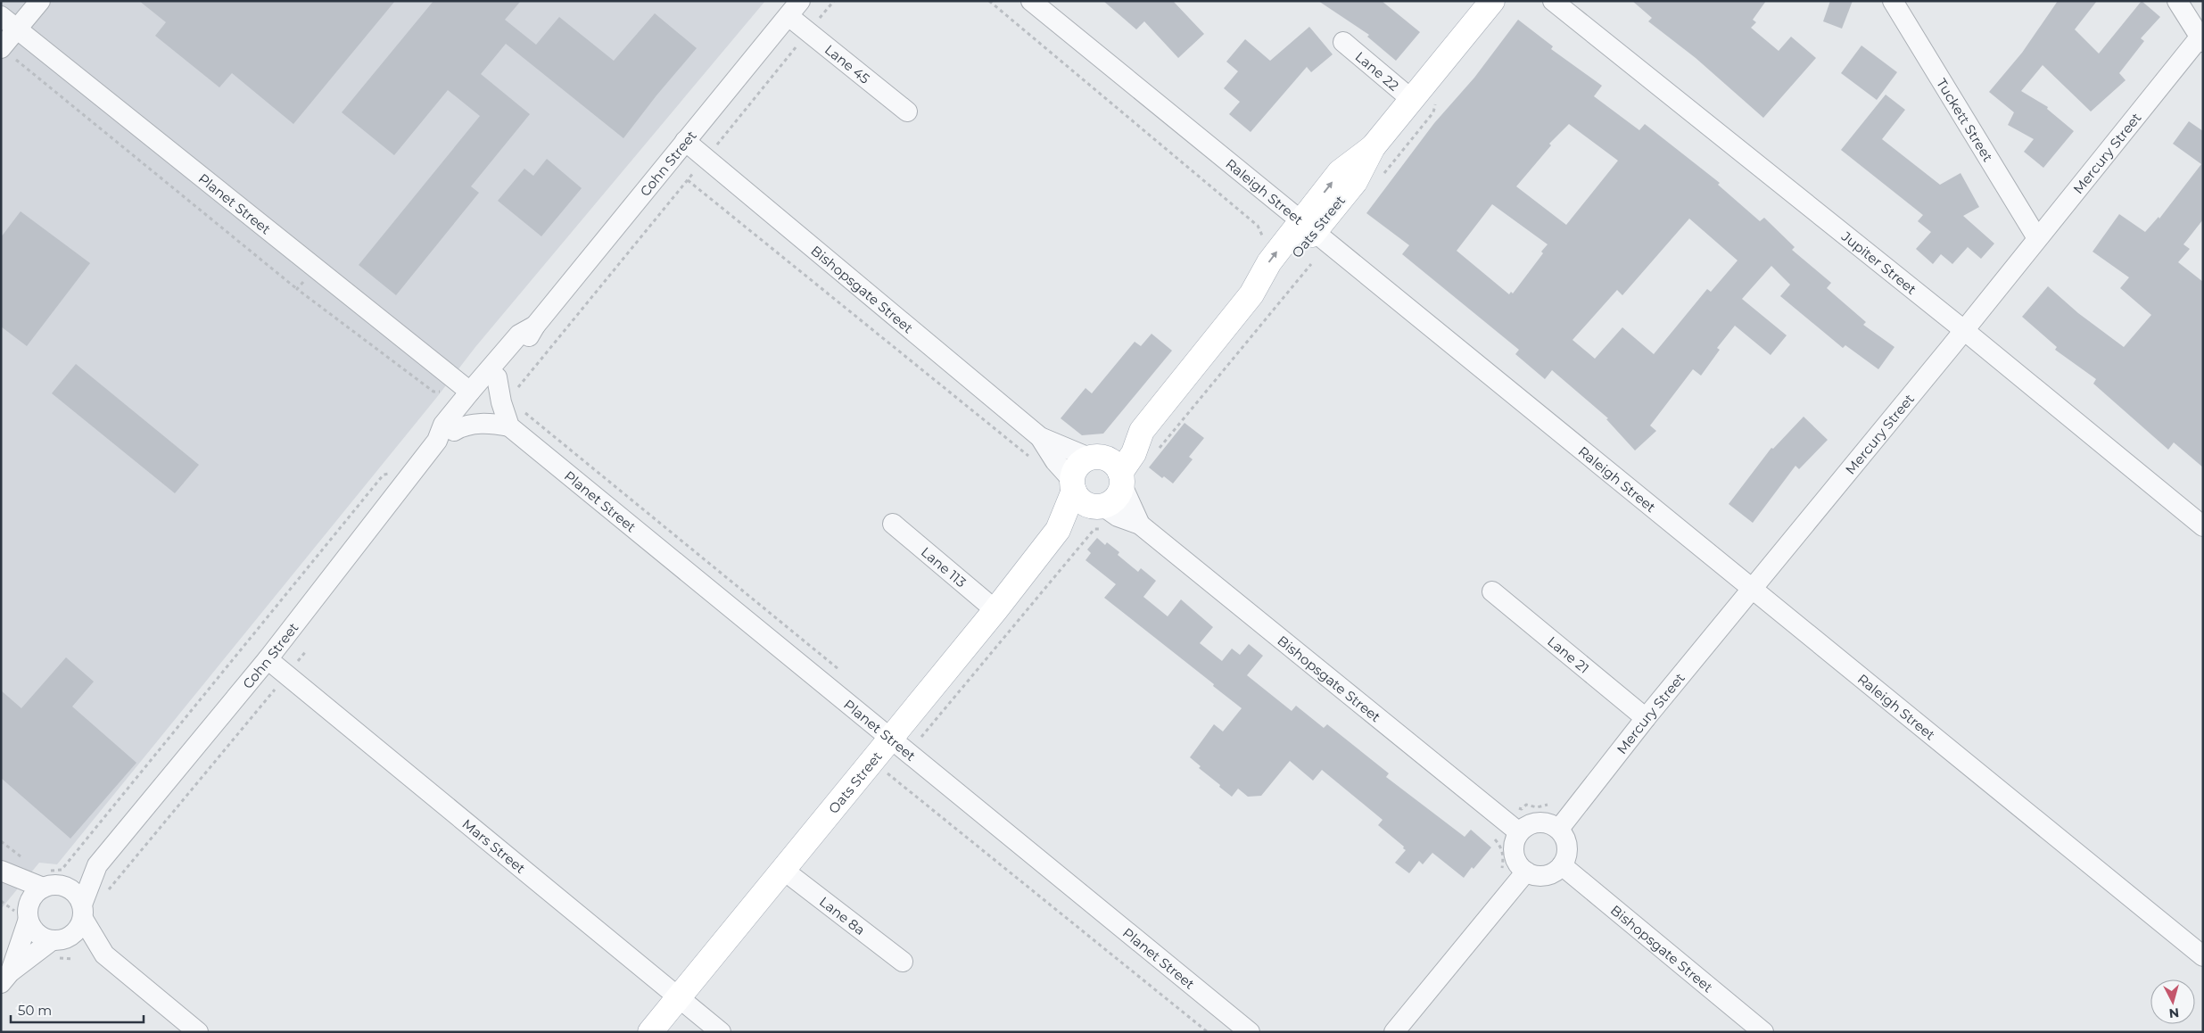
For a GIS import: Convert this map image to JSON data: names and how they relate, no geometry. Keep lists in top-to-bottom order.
{
  "streets": {
    "main road": ["Oats Street"],
    "street": [
      "Lane 45",
      "Lane 22",
      "Tuckett Street",
      "Mercury Street",
      "Cohn Street",
      "Raleigh Street",
      "Planet Street",
      "Jupiter Street",
      "Bishopsgate Street",
      "Lane 113",
      "Lane 21",
      "Mars Street",
      "Lane 8a"
    ]
  },
  "crossings": [
    ["Lane 45", "Cohn Street"],
    ["Lane 22", "Oats Street"],
    ["Tuckett Street", "Mercury Street"],
    ["Mercury Street", "Raleigh Street"],
    ["Mercury Street", "Jupiter Street"],
    ["Mercury Street", "Bishopsgate Street"],
    ["Mercury Street", "Lane 21"],
    ["Cohn Street", "Planet Street"],
    ["Cohn Street", "Bishopsgate Street"],
    ["Cohn Street", "Mars Street"],
    ["Raleigh Street", "Oats Street"],
    ["Planet Street", "Oats Street"],
    ["Oats Street", "Bishopsgate Street"],
    ["Oats Street", "Lane 113"],
    ["Oats Street", "Mars Street"],
    ["Oats Street", "Lane 8a"]
  ],
  "scale_bar": "50 m",
  "north": "bottom"
}
